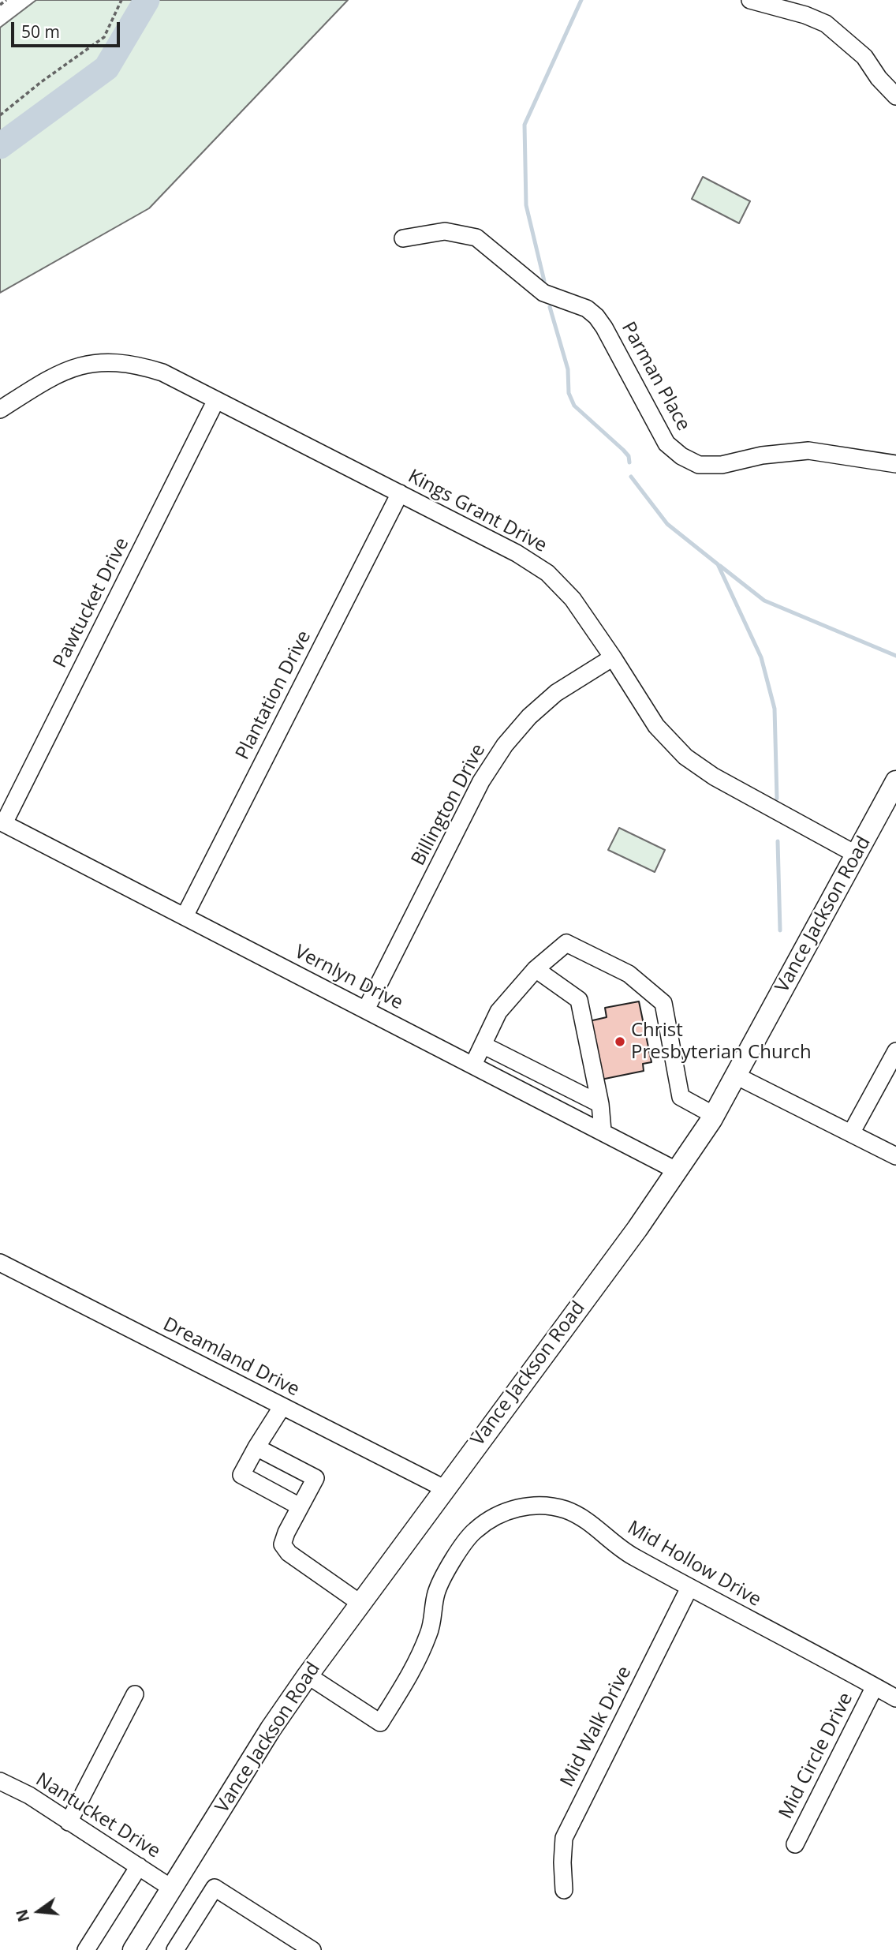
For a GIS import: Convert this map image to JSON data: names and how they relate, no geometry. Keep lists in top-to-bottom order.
{
  "streets": {
    "main road": ["Vance Jackson Road"],
    "street": [
      "Parman Place",
      "Kings Grant Drive",
      "Pawtucket Drive",
      "Plantation Drive",
      "Billington Drive",
      "Vernlyn Drive",
      "Dreamland Drive",
      "Mid Hollow Drive",
      "Mid Walk Drive",
      "Mid Circle Drive",
      "Nantucket Drive"
    ]
  },
  "crossings": [
    ["Kings Grant Drive", "Pawtucket Drive"],
    ["Kings Grant Drive", "Plantation Drive"],
    ["Kings Grant Drive", "Billington Drive"],
    ["Kings Grant Drive", "Vance Jackson Road"],
    ["Pawtucket Drive", "Vernlyn Drive"],
    ["Plantation Drive", "Vernlyn Drive"],
    ["Billington Drive", "Vernlyn Drive"],
    ["Vance Jackson Road", "Vernlyn Drive"],
    ["Vance Jackson Road", "Dreamland Drive"],
    ["Vance Jackson Road", "Mid Hollow Drive"],
    ["Vance Jackson Road", "Nantucket Drive"],
    ["Mid Hollow Drive", "Mid Walk Drive"],
    ["Mid Hollow Drive", "Mid Circle Drive"]
  ],
  "places": ["Christ Presbyterian Church"],
  "scale_bar": "50 m",
  "north": "left"
}
